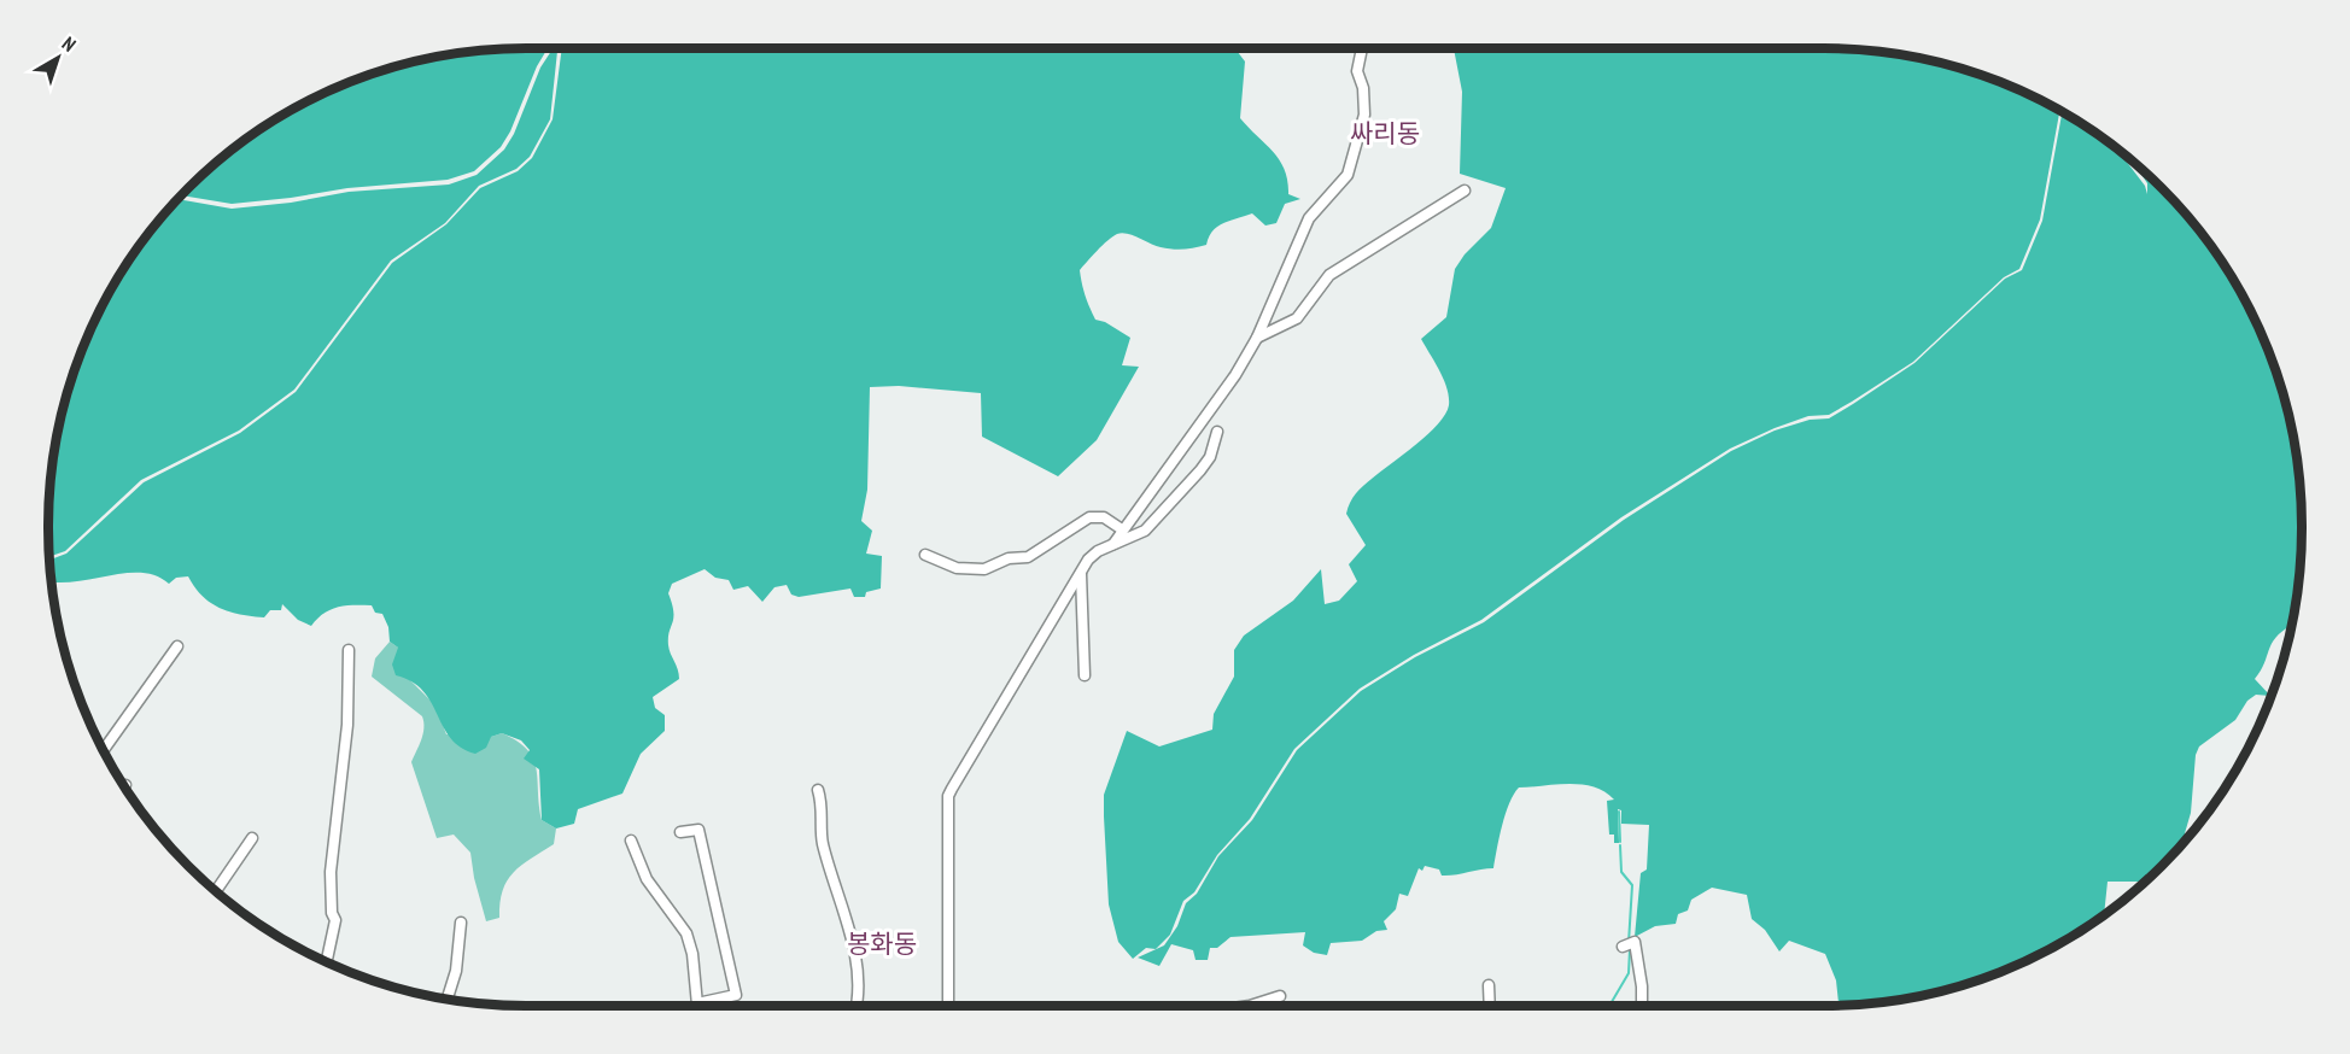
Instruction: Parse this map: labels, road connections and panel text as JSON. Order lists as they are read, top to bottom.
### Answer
{
  "districts": ["싸리동", "봉화동"],
  "north": "top right"
}
